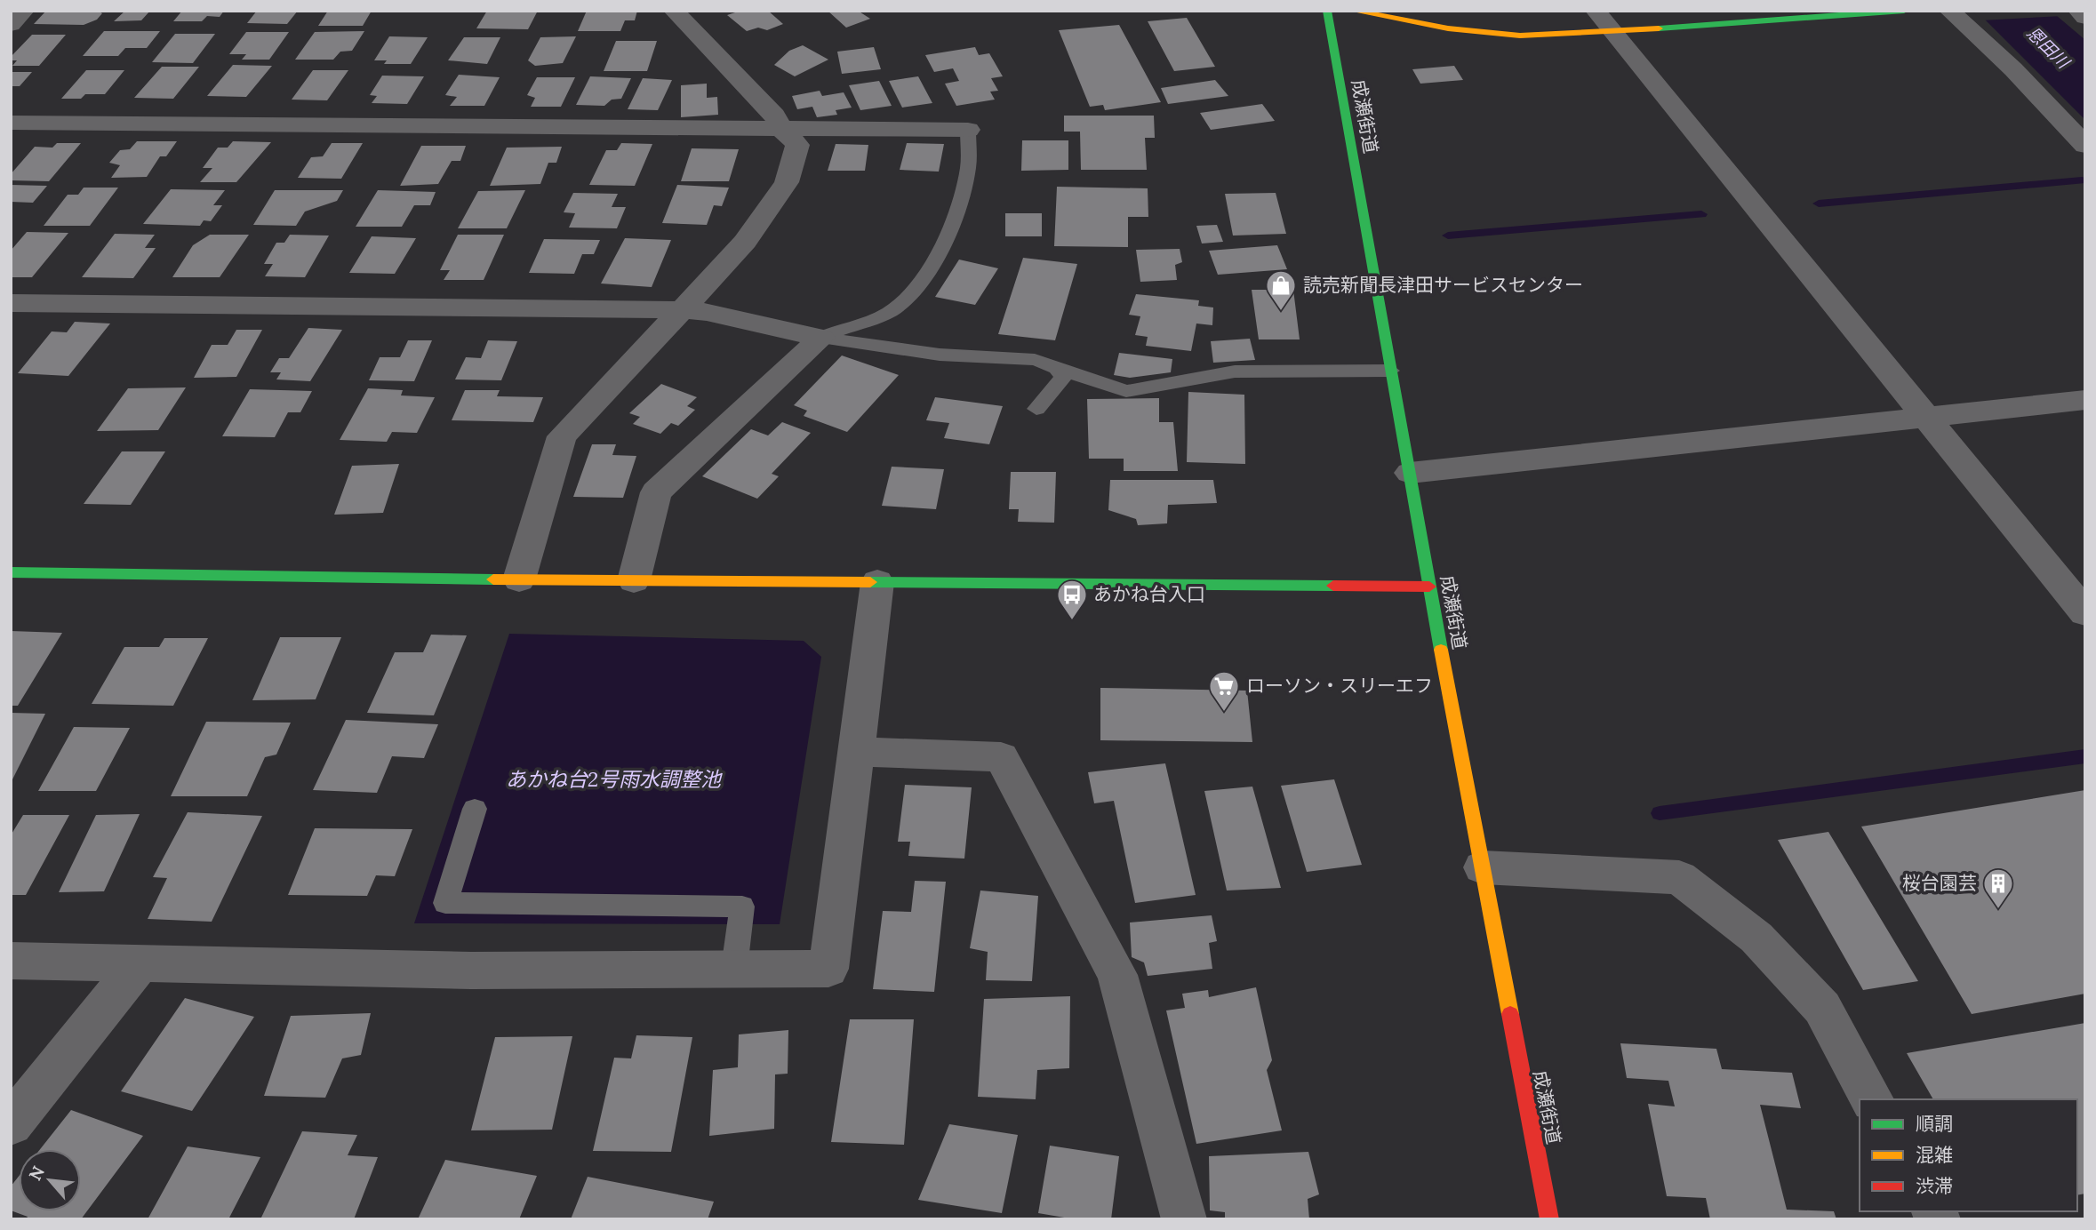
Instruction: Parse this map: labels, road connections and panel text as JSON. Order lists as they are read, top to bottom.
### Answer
{
  "streets": {
    "street": ["成瀬街道"]
  },
  "water": ["恩田川", "あかね台2号雨水調整池"],
  "places": {
    "shop": ["読売新聞長津田サービスセンター"],
    "bus stop": ["あかね台入口"],
    "supermarket": ["ローソン・スリーエフ"],
    "building": ["桜台園芸"]
  },
  "legend": ["順調", "混雑", "渋滞"],
  "north": "top left"
}
